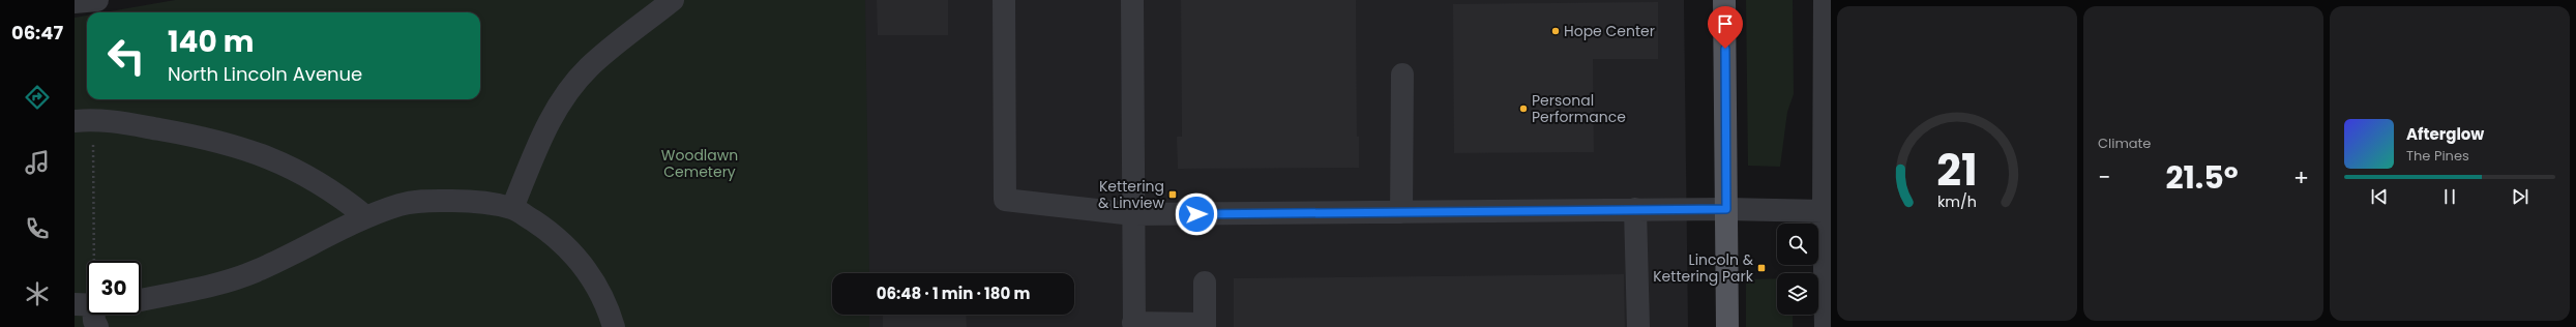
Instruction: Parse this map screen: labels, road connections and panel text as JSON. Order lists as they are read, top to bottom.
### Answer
{
  "parks": ["Woodlawn Cemetery"],
  "places": {
    "other": ["Hope Center", "Personal Performance"],
    "transit": ["Kettering & Linview", "Lincoln & Kettering Park"]
  },
  "page": {
    "tabs": "06:47",
    "tile": "Climate",
    "turn": ["140 m", "North Lincoln Avenue"],
    "song": ["Afterglow", "The Pines"],
    "heat": ["−", "21.5°", "+"],
    "limit": "30",
    "trip": "06:48 · 1 min · 180 m",
    "gauge": ["21", "km/h"]
  }
}
